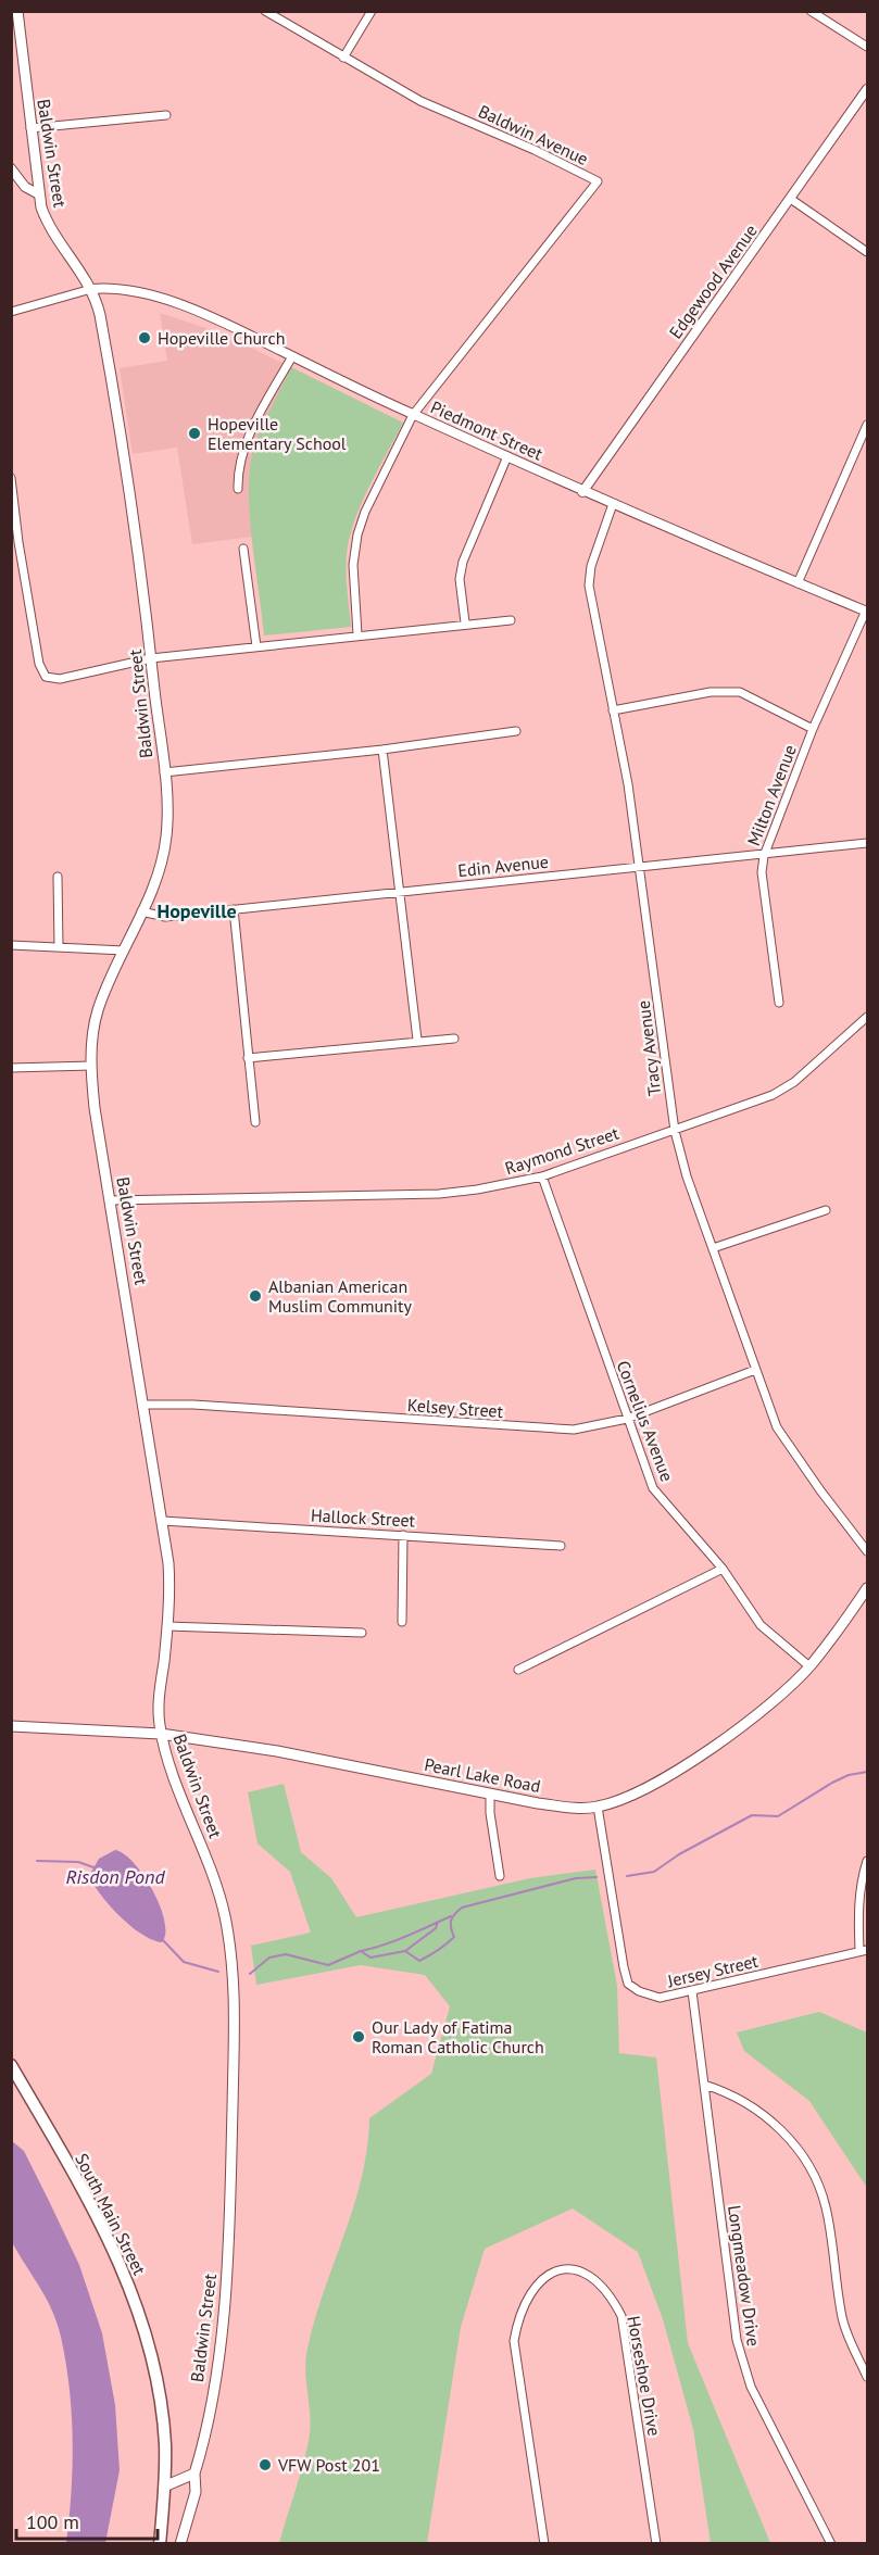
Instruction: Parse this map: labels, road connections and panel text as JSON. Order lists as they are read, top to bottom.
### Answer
{
  "streets": {
    "main road": ["Baldwin Street", "Pearl Lake Road", "South Main Street"],
    "street": [
      "Baldwin Avenue",
      "Edgewood Avenue",
      "Piedmont Street",
      "Milton Avenue",
      "Edin Avenue",
      "Tracy Avenue",
      "Raymond Street",
      "Kelsey Street",
      "Cornelius Avenue",
      "Hallock Street",
      "Jersey Street",
      "Longmeadow Drive",
      "Horseshoe Drive"
    ]
  },
  "crossings": [
    ["Baldwin Avenue", "Piedmont Street"],
    ["Baldwin Street", "Piedmont Street"],
    ["Baldwin Street", "Edin Avenue"],
    ["Baldwin Street", "Raymond Street"],
    ["Baldwin Street", "Kelsey Street"],
    ["Baldwin Street", "Hallock Street"],
    ["Baldwin Street", "Pearl Lake Road"],
    ["Edgewood Avenue", "Piedmont Street"],
    ["Piedmont Street", "Milton Avenue"],
    ["Piedmont Street", "Tracy Avenue"],
    ["Milton Avenue", "Edin Avenue"],
    ["Edin Avenue", "Tracy Avenue"],
    ["Tracy Avenue", "Raymond Street"],
    ["Tracy Avenue", "Kelsey Street"],
    ["Raymond Street", "Cornelius Avenue"],
    ["Kelsey Street", "Cornelius Avenue"],
    ["Cornelius Avenue", "Pearl Lake Road"],
    ["Pearl Lake Road", "Jersey Street"],
    ["Jersey Street", "Longmeadow Drive"]
  ],
  "districts": ["Hopeville"],
  "water": ["Risdon Pond"],
  "places": [
    "Hopeville Church",
    "Hopeville Elementary School",
    "Albanian American Muslim Community",
    "Our Lady of Fatima Roman Catholic Church",
    "VFW Post 201"
  ],
  "scale_bar": "100 m"
}
